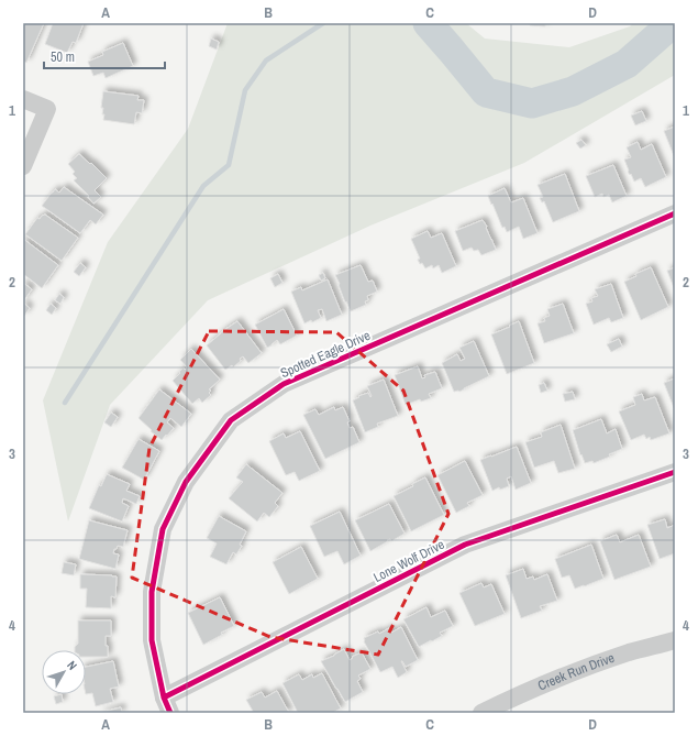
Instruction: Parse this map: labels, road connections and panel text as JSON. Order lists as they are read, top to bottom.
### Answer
{
  "streets": {
    "street": ["Spotted Eagle Drive", "Lone Wolf Drive", "Creek Run Drive"]
  },
  "crossings": [
    ["Spotted Eagle Drive", "Lone Wolf Drive"]
  ],
  "scale_bar": "50 m",
  "north": "top right",
  "grid": {
    "columns": [
      "A",
      "B",
      "C",
      "D"
    ],
    "rows": [
      "1",
      "2",
      "3",
      "4"
    ]
  }
}
